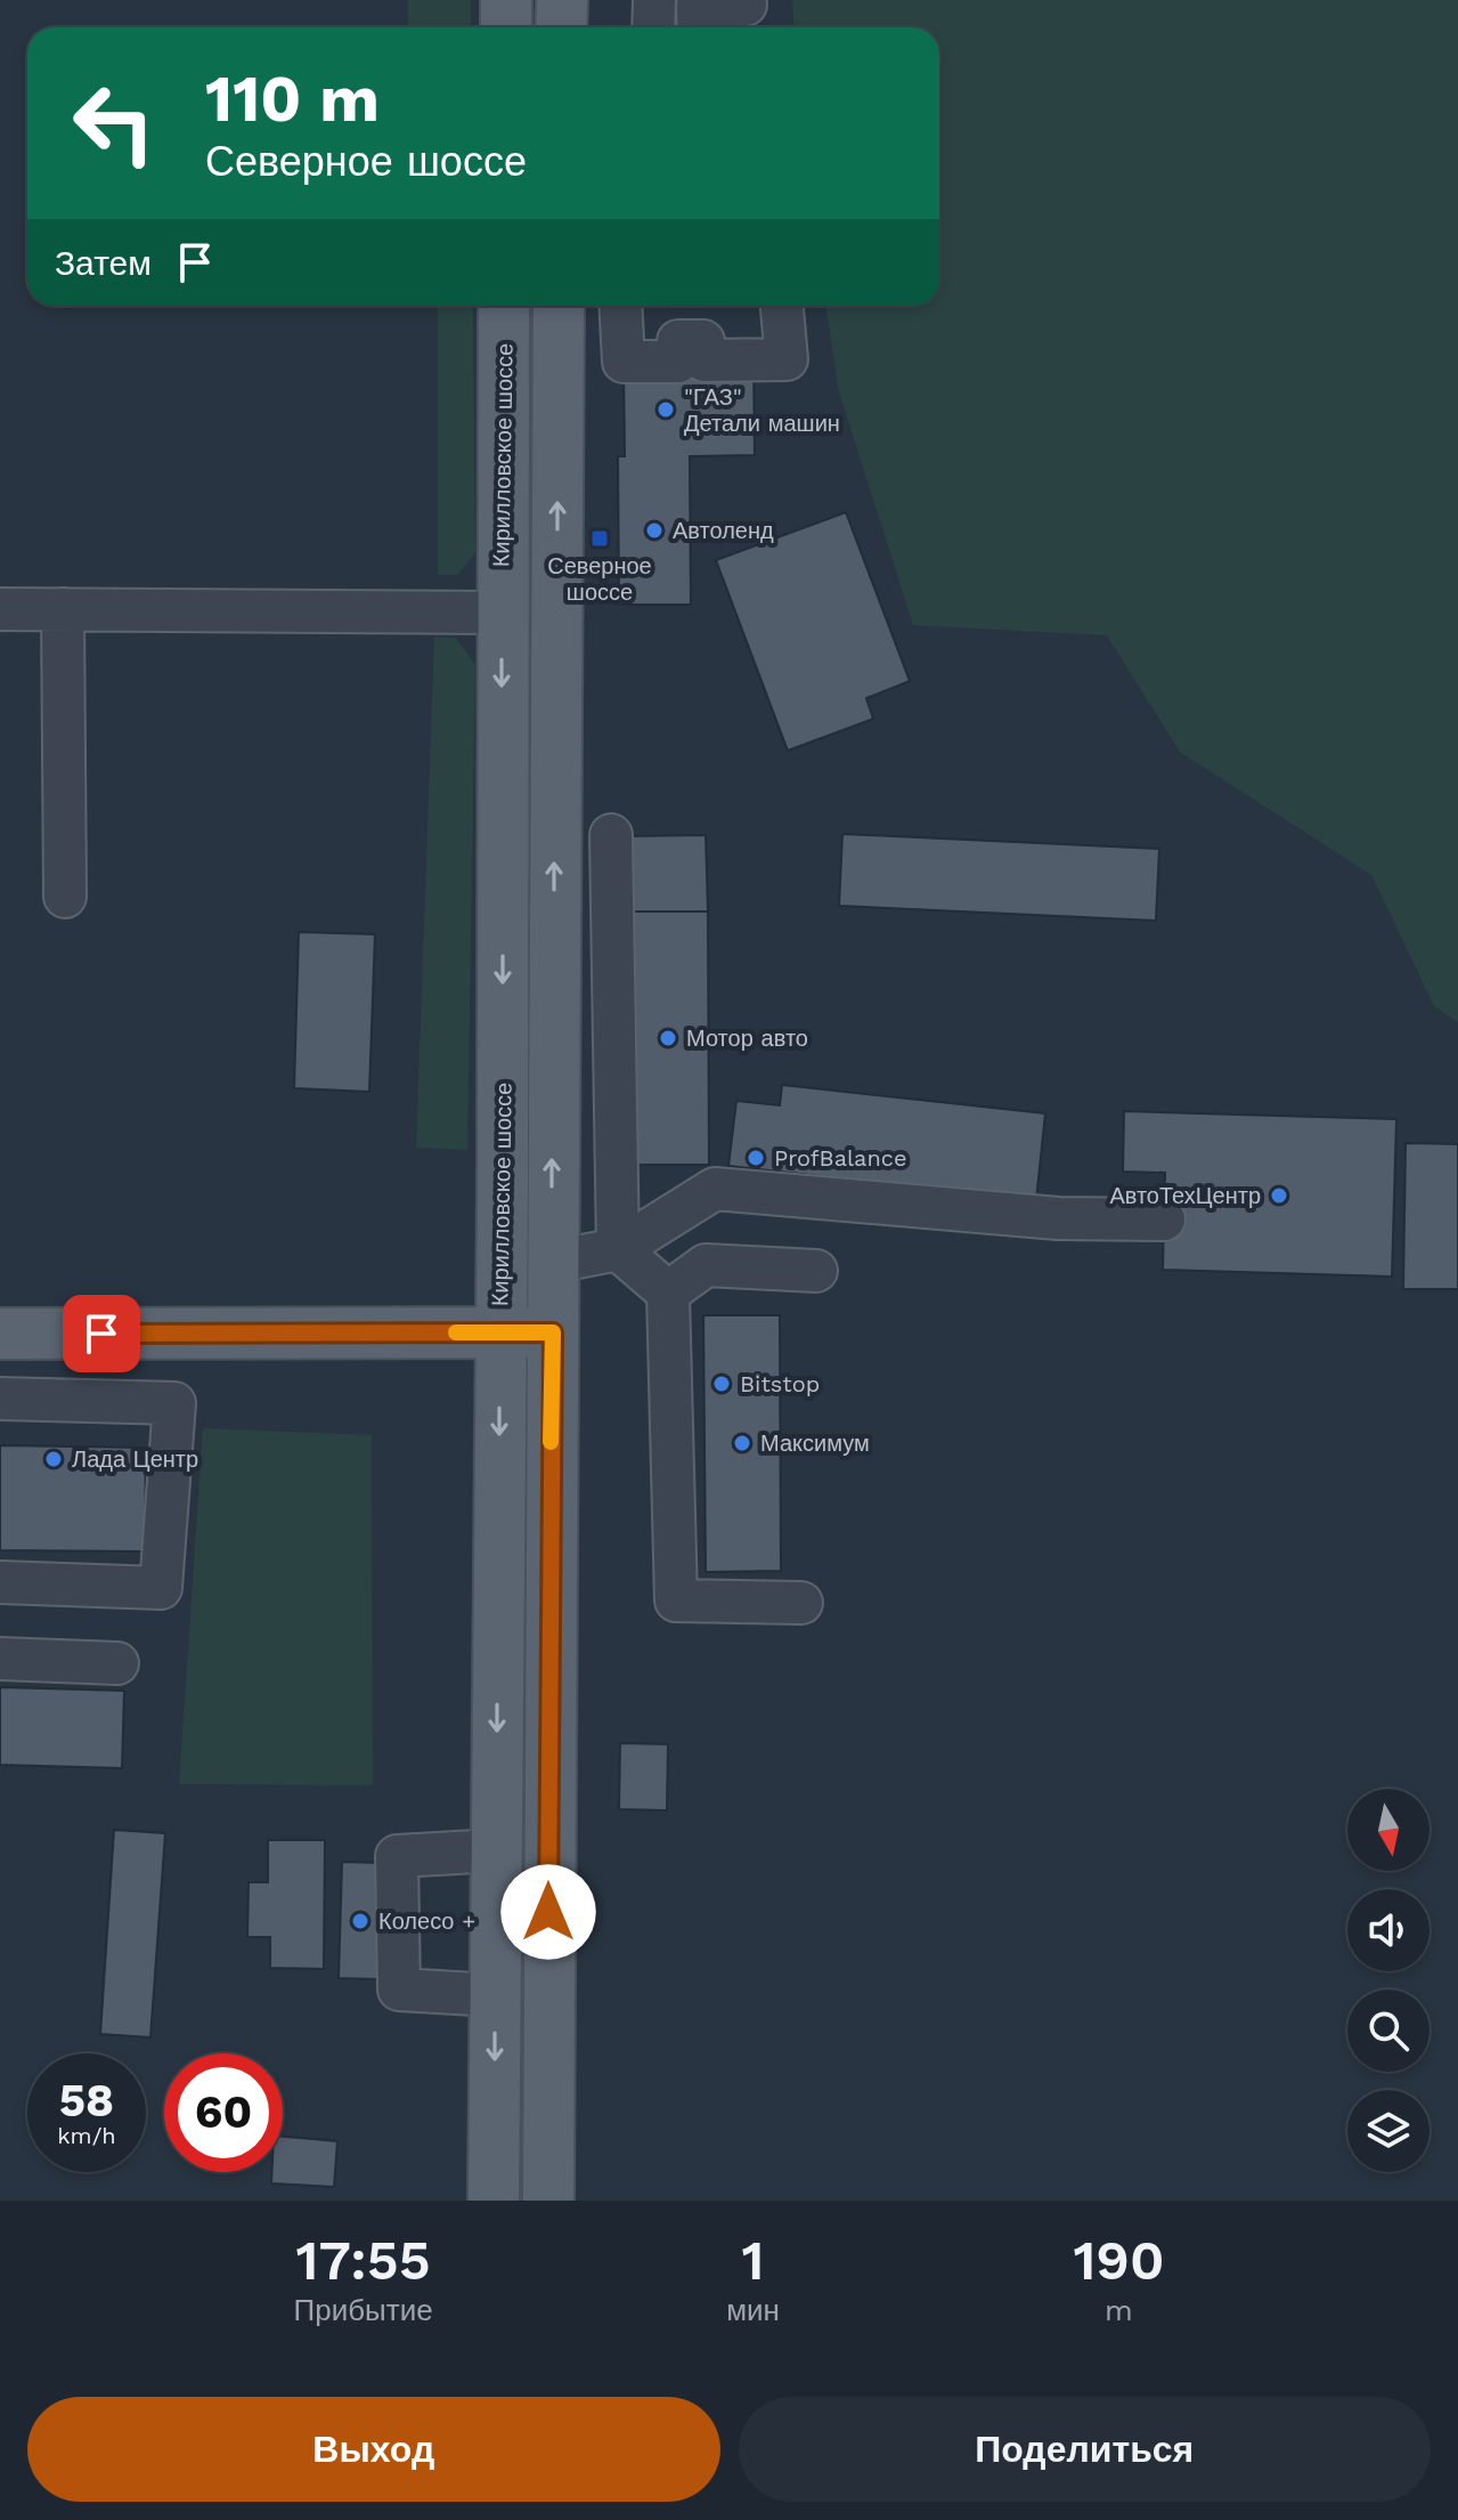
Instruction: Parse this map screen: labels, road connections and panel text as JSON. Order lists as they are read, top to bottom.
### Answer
{
  "streets": {
    "main road": ["Кирилловское шоссе"]
  },
  "places": {
    "other": [
      "\"ГАЗ\" Детали машин",
      "Автоленд",
      "Мотор авто",
      "ProfBalance",
      "АвтоТехЦентр",
      "Bitstop",
      "Максимум",
      "Лада Центр",
      "Колесо +"
    ],
    "transit": ["Северное шоссе"]
  },
  "north": "bottom",
  "page": {
    "turn": ["110 m", "Северное шоссе"],
    "then": "Затем",
    "speed": "58 km/h",
    "limit": "60",
    "eta": [
      "17:55",
      "Прибытие",
      "1",
      "мин",
      "190",
      "m"
    ],
    "buttons": ["Выход", "Поделиться"]
  }
}
